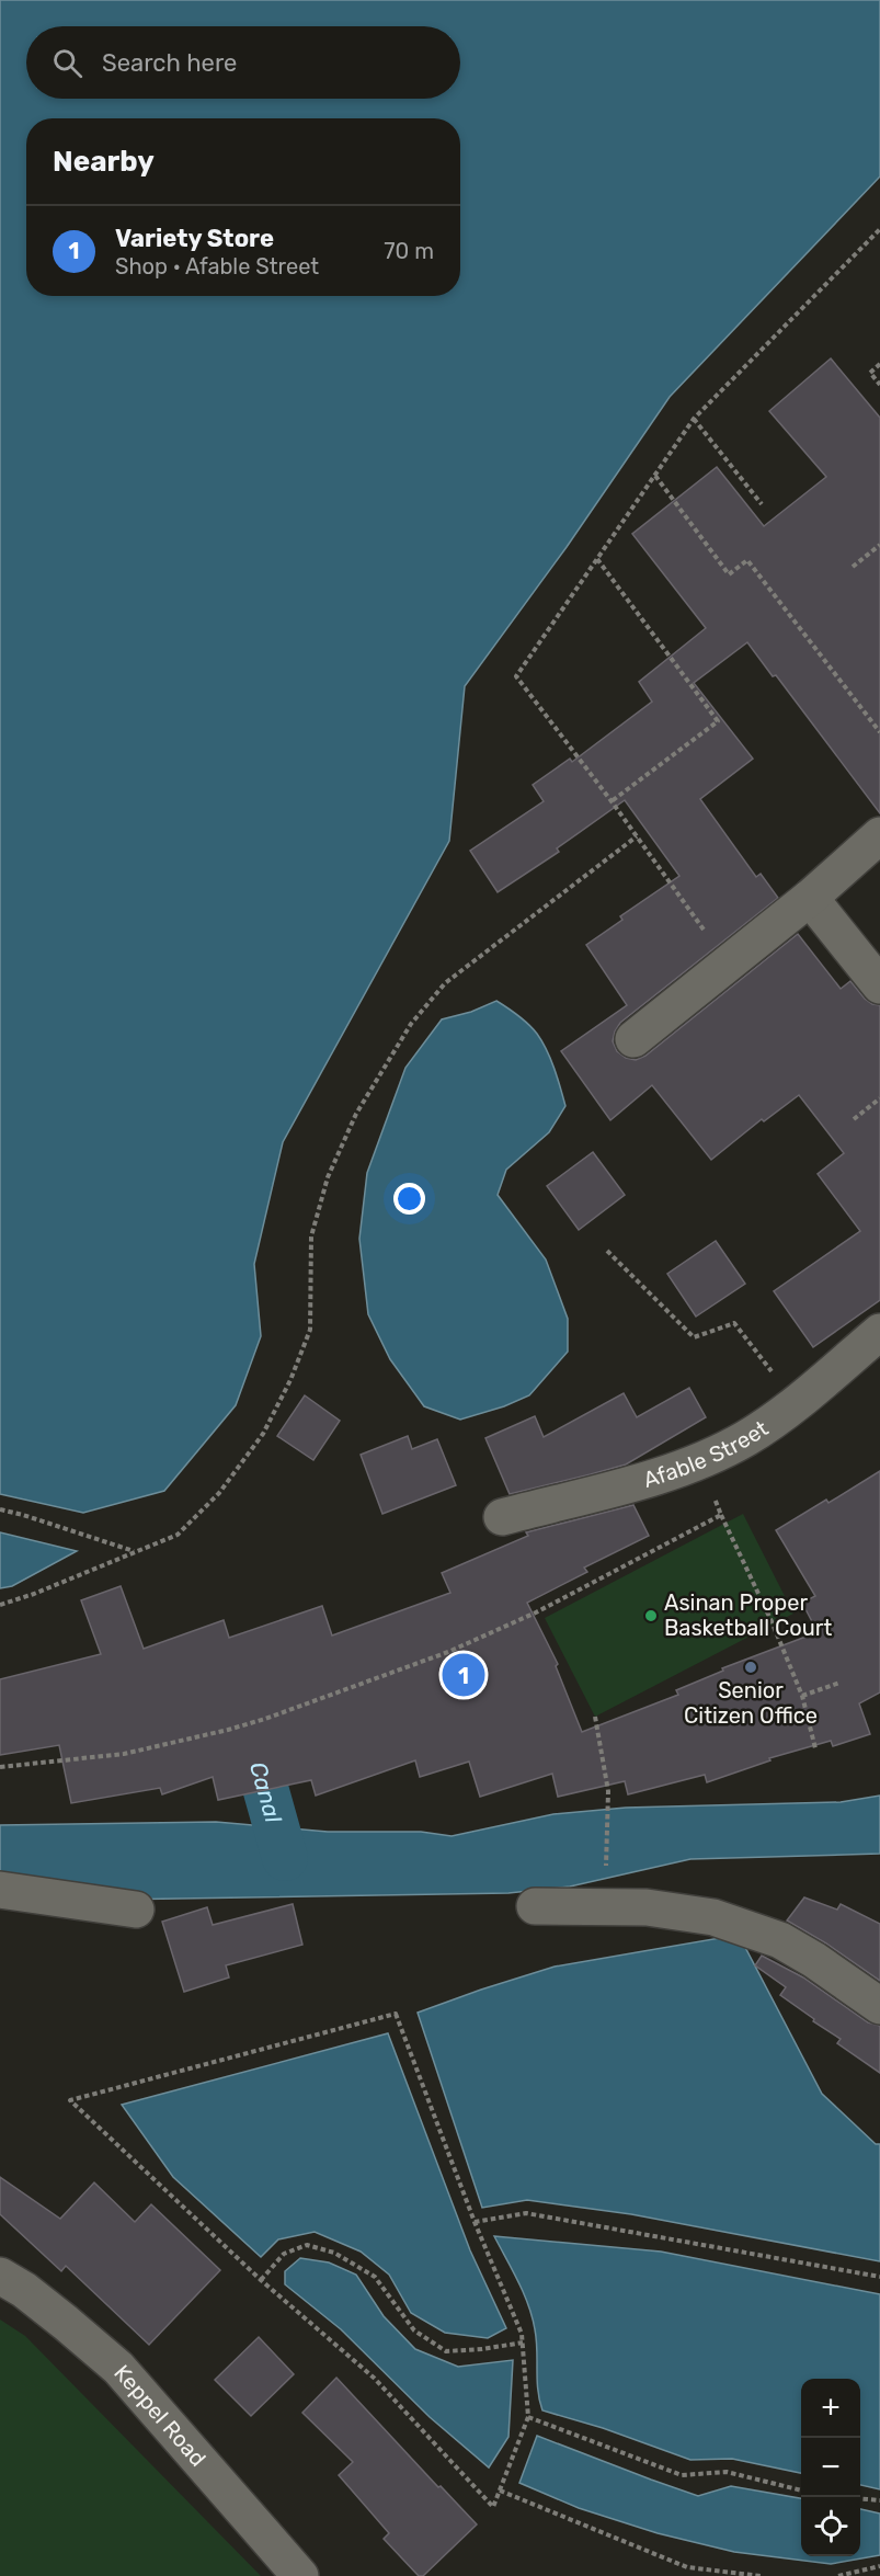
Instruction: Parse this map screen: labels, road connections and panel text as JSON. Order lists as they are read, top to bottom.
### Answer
{
  "streets": {
    "street": ["Afable Street", "Keppel Road"]
  },
  "water": ["Canal"],
  "places": ["Asinan Proper Basketball Court", "Senior Citizen Office"],
  "page": {
    "search": "Search here",
    "heading": "Nearby",
    "list": [
      {
        "mark": "1",
        "name": "Variety Store",
        "note": "Shop · Afable Street",
        "value": "70 m"
      }
    ],
    "pins": "1",
    "map_buttons": ["+", "−"]
  }
}
